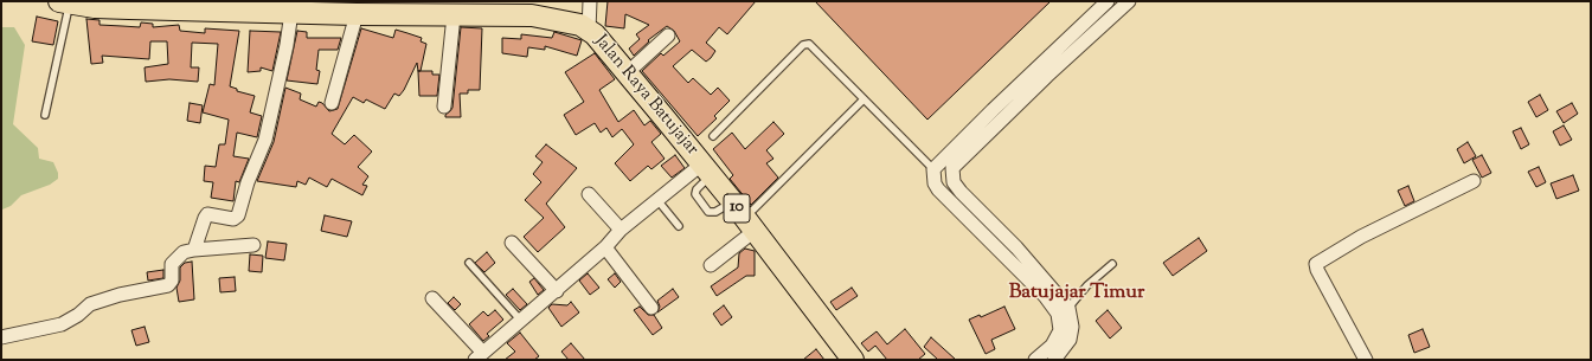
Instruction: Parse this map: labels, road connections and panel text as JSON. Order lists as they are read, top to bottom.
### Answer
{
  "streets": {
    "highway": ["Jalan Raya Batujajar", "10"]
  },
  "districts": ["Batujajar Timur"]
}
